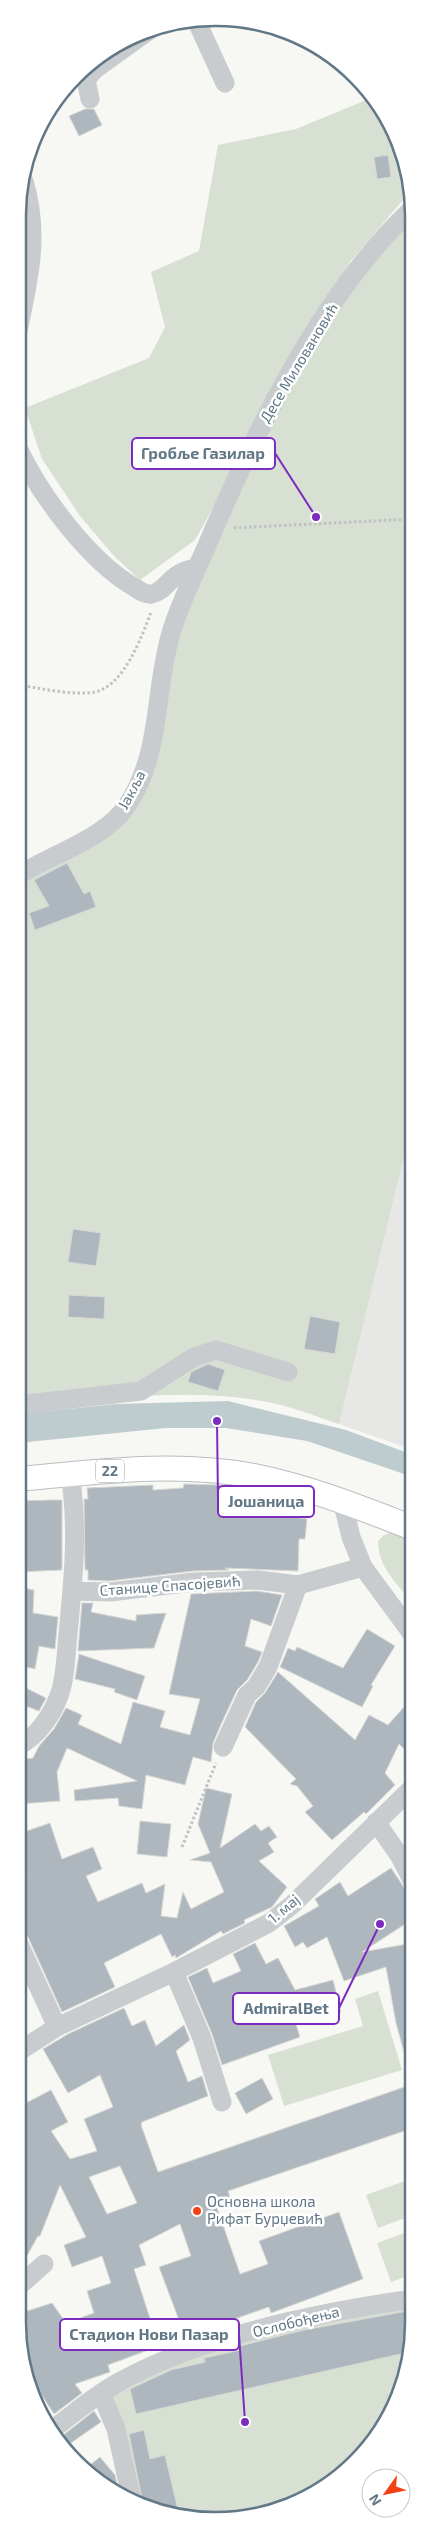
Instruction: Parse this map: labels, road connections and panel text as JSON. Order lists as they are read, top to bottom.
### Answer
{
  "streets": {
    "main road": ["22"],
    "street": [
      "Десе Миловановић",
      "Јакља",
      "Станице Спасојевић",
      "1. мај",
      "Ослобођења"
    ]
  },
  "crossings": [
    ["Десе Миловановић", "Јакља"]
  ],
  "places": [
    "Гробље Газилар",
    "Јошаница",
    "AdmiralBet",
    "Основна школа Рифат Бурџевић",
    "Стадион Нови Пазар"
  ],
  "north": "bottom left"
}
